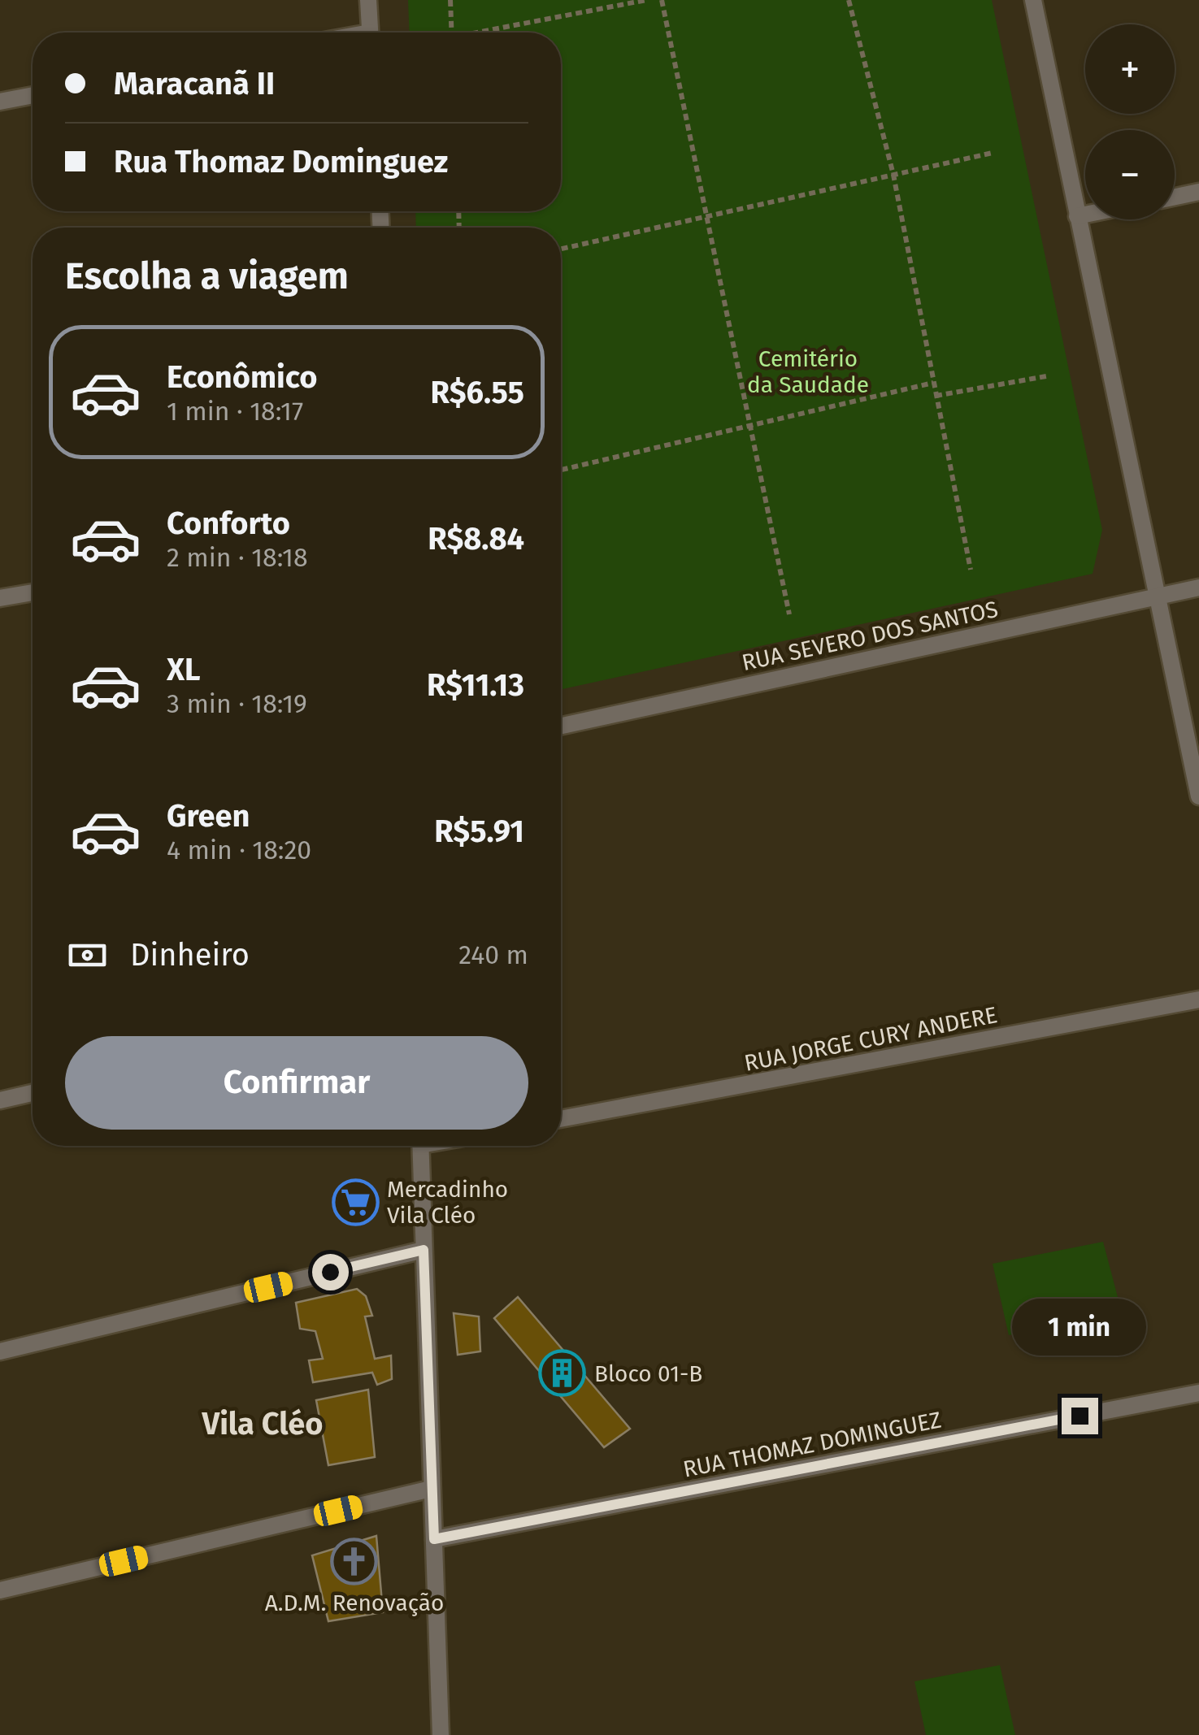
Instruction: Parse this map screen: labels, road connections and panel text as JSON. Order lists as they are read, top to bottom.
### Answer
{
  "streets": {
    "street": ["RUA SEVERO DOS SANTOS", "RUA JORGE CURY ANDERE", "RUA THOMAZ DOMINGUEZ"]
  },
  "districts": ["Vila Cléo"],
  "parks": ["Cemitério da Saudade"],
  "places": {
    "supermarket": ["Mercadinho Vila Cléo"],
    "building": ["Bloco 01-B"],
    "church": ["A.D.M. Renovação"]
  },
  "page": {
    "map_buttons": ["+", "−"],
    "banner": ["Maracanã II", "Rua Thomaz Dominguez"],
    "heading": "Escolha a viagem",
    "list": [
      {
        "name": "Econômico",
        "note": "1 min · 18:17",
        "value": "R$6.55"
      },
      {
        "name": "Conforto",
        "note": "2 min · 18:18",
        "value": "R$8.84"
      },
      {
        "name": "XL",
        "note": "3 min · 18:19",
        "value": "R$11.13"
      },
      {
        "name": "Green",
        "note": "4 min · 18:20",
        "value": "R$5.91"
      }
    ],
    "pay": ["Dinheiro", "240 m"],
    "buttons": "Confirmar",
    "bubble": "1 min"
  }
}
